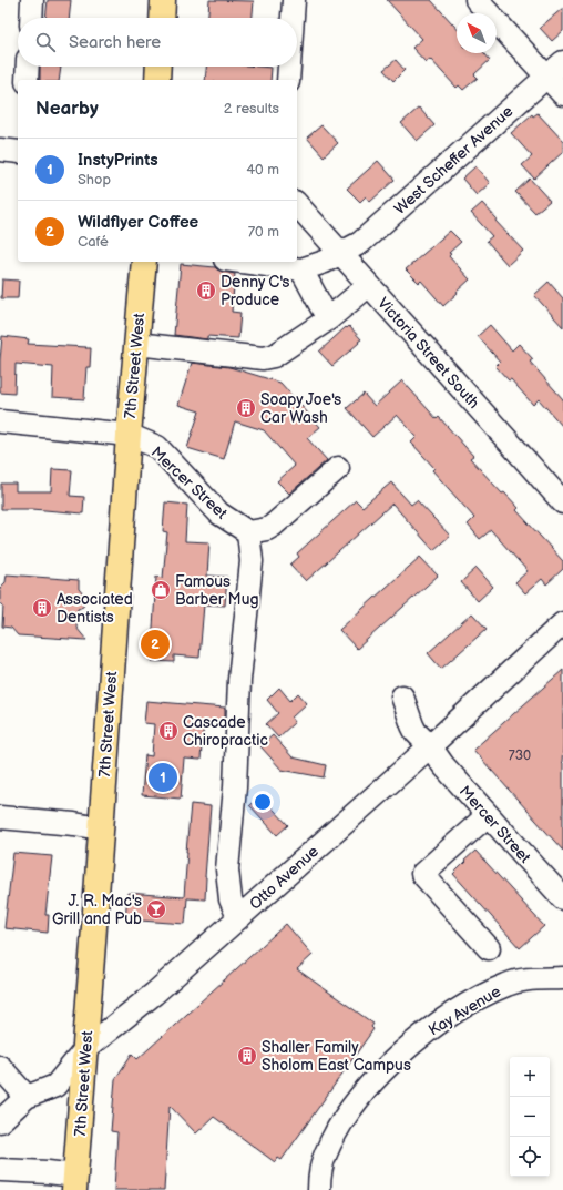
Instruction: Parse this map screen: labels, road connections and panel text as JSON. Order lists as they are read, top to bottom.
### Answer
{
  "streets": {
    "main road": ["7th Street West"],
    "street": [
      "West Scheffer Avenue",
      "Victoria Street South",
      "Mercer Street",
      "Otto Avenue",
      "Kay Avenue"
    ]
  },
  "crossings": [
    ["West Scheffer Avenue", "Victoria Street South"],
    ["7th Street West", "Mercer Street"],
    ["7th Street West", "Otto Avenue"],
    ["Mercer Street", "Otto Avenue"]
  ],
  "places": {
    "building": [
      "Denny C's Produce",
      "Soapy Joe's Car Wash",
      "Associated Dentists",
      "Cascade Chiropractic",
      "Shaller Family Sholom East Campus"
    ],
    "shop": ["Famous Barber Mug"],
    "bar": ["J. R. Mac's Grill and Pub"]
  },
  "house_numbers": ["730"],
  "north": "top left",
  "page": {
    "search": "Search here",
    "heading": ["Nearby", "2 results"],
    "list": [
      {
        "mark": "1",
        "name": "InstyPrints",
        "note": "Shop",
        "value": "40 m"
      },
      {
        "mark": "2",
        "name": "Wildflyer Coffee",
        "note": "Café",
        "value": "70 m"
      }
    ],
    "pins": ["2", "1"],
    "map_buttons": ["+", "−"]
  }
}
